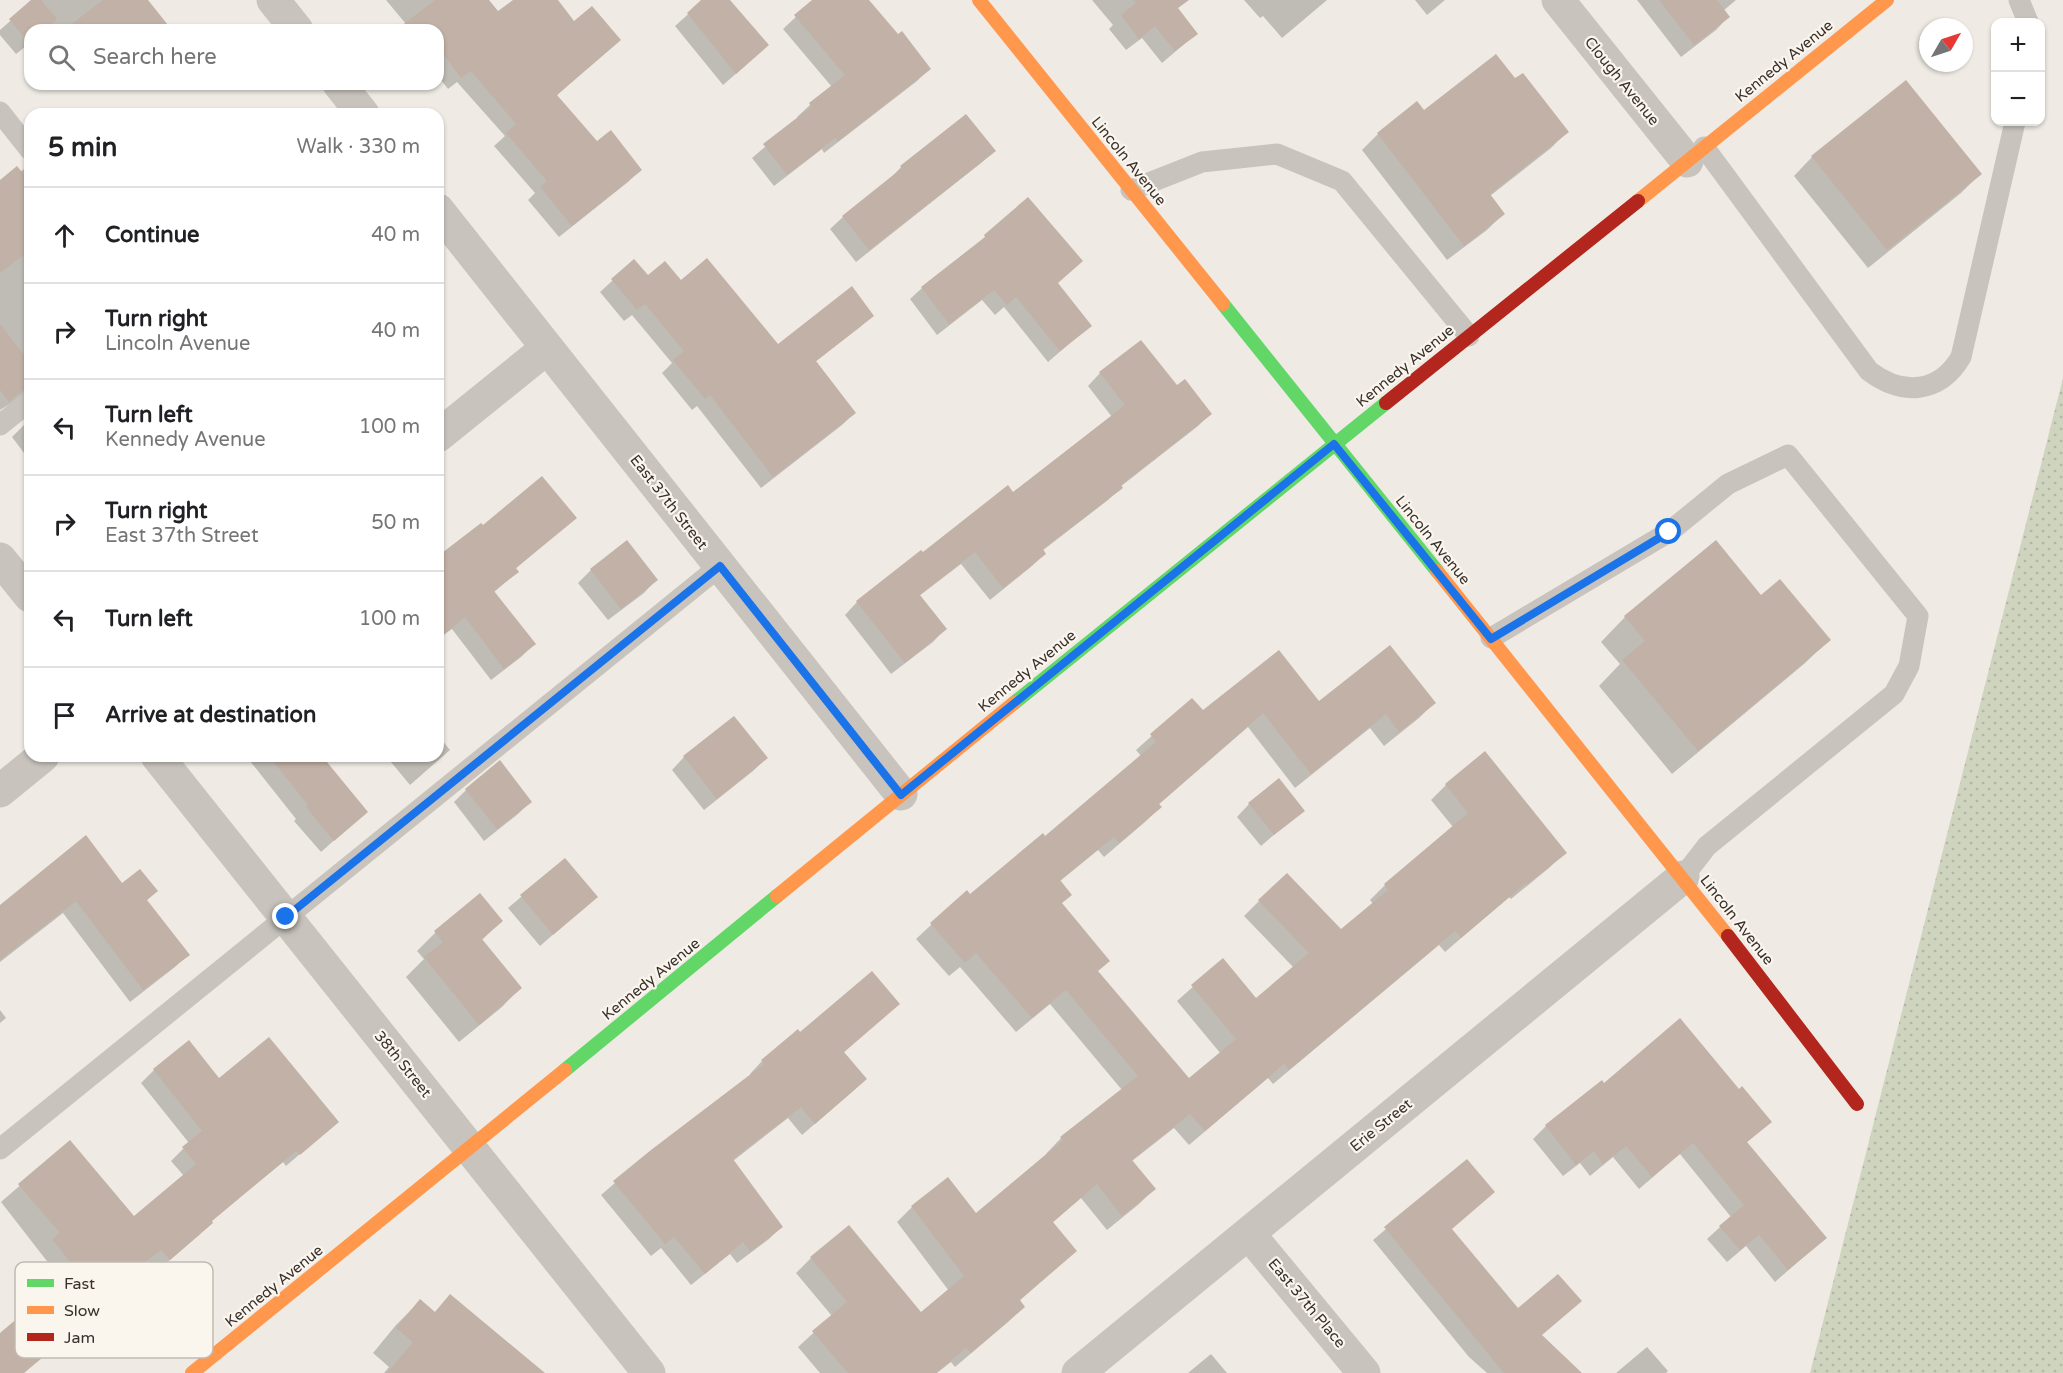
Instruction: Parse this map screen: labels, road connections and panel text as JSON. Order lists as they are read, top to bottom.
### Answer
{
  "streets": {
    "street": [
      "Kennedy Avenue",
      "Clough Avenue",
      "Lincoln Avenue",
      "East 37th Street",
      "38th Street",
      "Erie Street",
      "East 37th Place"
    ]
  },
  "crossings": [
    ["Kennedy Avenue", "Clough Avenue"],
    ["Kennedy Avenue", "Lincoln Avenue"],
    ["Kennedy Avenue", "East 37th Street"],
    ["Kennedy Avenue", "38th Street"],
    ["Lincoln Avenue", "Erie Street"],
    ["Erie Street", "East 37th Place"]
  ],
  "legend": ["Fast", "Slow", "Jam"],
  "north": "top right",
  "page": {
    "map_buttons": ["+", "−"],
    "search": "Search here",
    "heading": ["5 min", "Walk · 330 m"],
    "list": [
      ["Continue", "40 m"],
      ["Turn right", "Lincoln Avenue", "40 m"],
      ["Turn left", "Kennedy Avenue", "100 m"],
      ["Turn right", "East 37th Street", "50 m"],
      ["Turn left", "100 m"],
      "Arrive at destination"
    ]
  }
}
